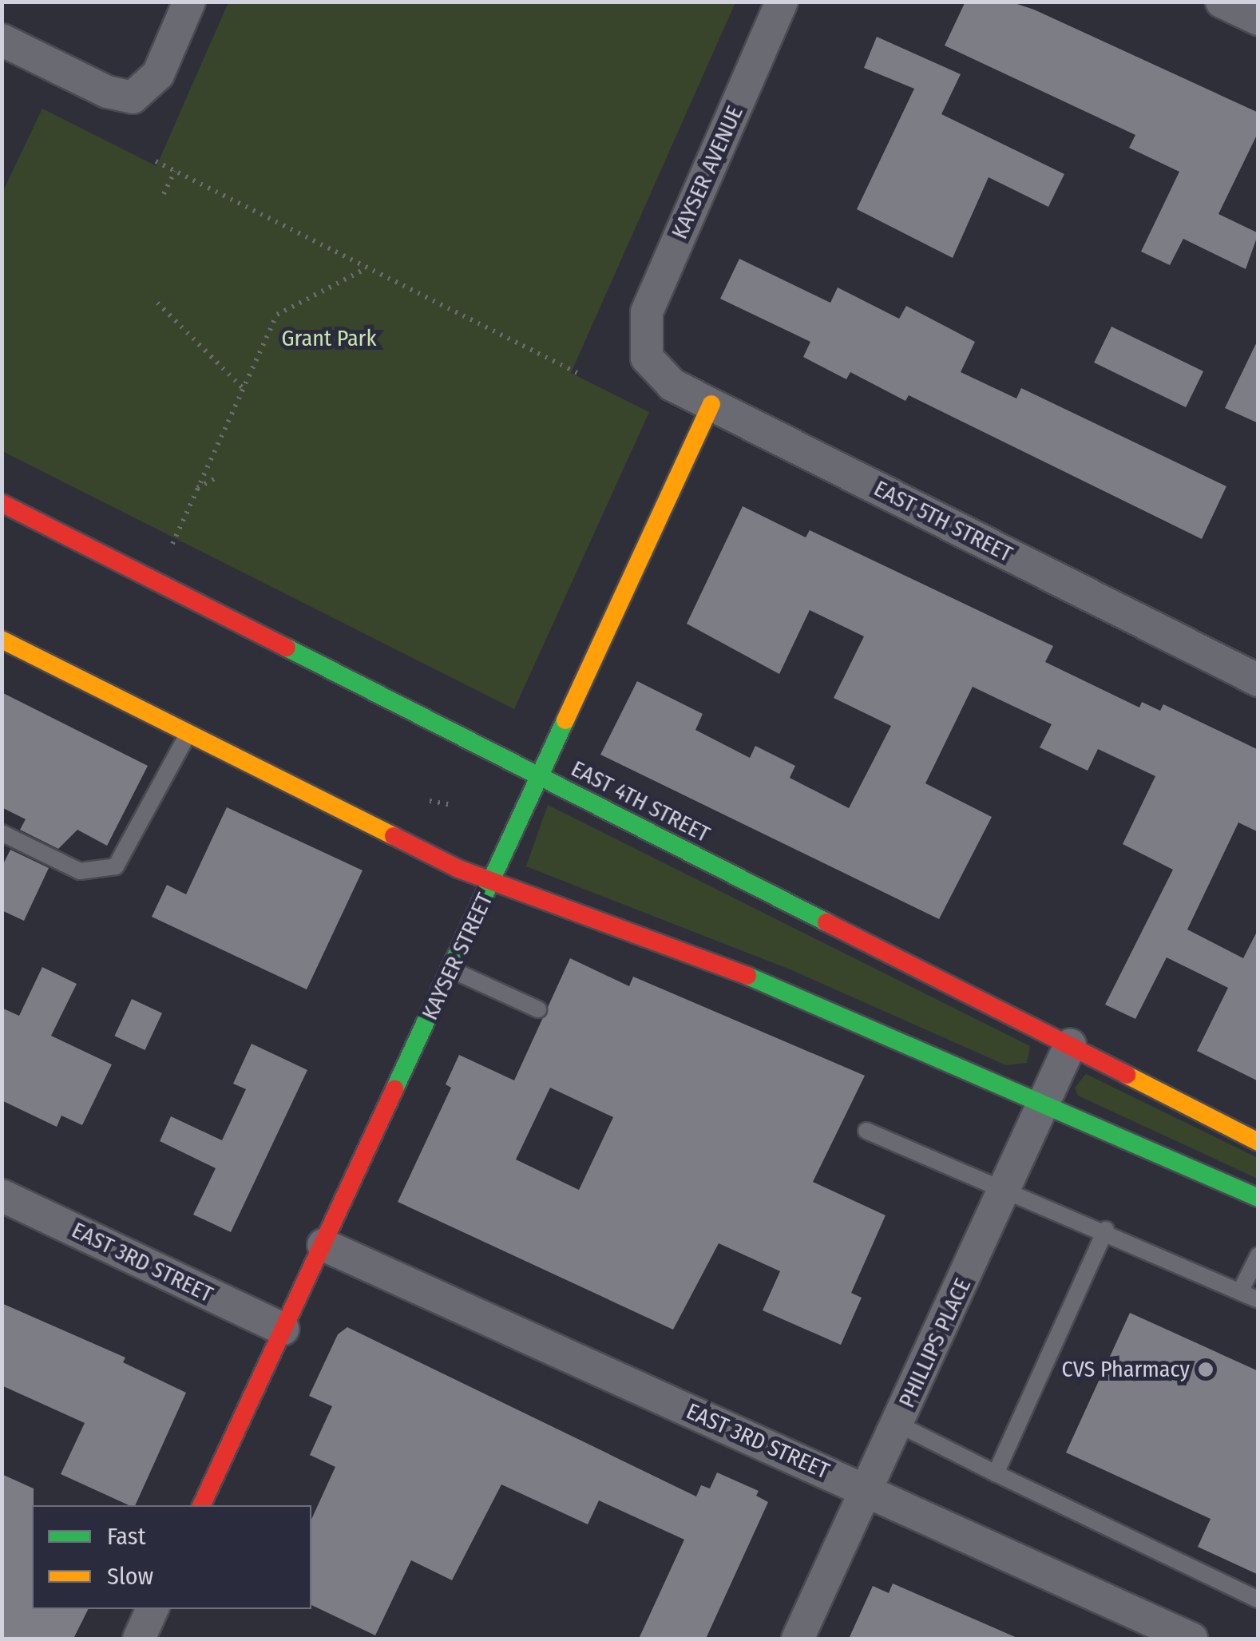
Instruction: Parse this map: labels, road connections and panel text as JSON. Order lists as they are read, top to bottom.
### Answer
{
  "streets": {
    "street": [
      "KAYSER AVENUE",
      "EAST 5TH STREET",
      "EAST 4TH STREET",
      "KAYSER STREET",
      "EAST 3RD STREET",
      "PHILLIPS PLACE"
    ]
  },
  "crossings": [
    ["KAYSER AVENUE", "EAST 5TH STREET"],
    ["EAST 5TH STREET", "KAYSER STREET"],
    ["EAST 4TH STREET", "KAYSER STREET"],
    ["EAST 4TH STREET", "PHILLIPS PLACE"],
    ["KAYSER STREET", "EAST 3RD STREET"],
    ["EAST 3RD STREET", "PHILLIPS PLACE"]
  ],
  "parks": ["Grant Park"],
  "places": ["CVS Pharmacy"],
  "legend": ["Fast", "Slow"]
}
